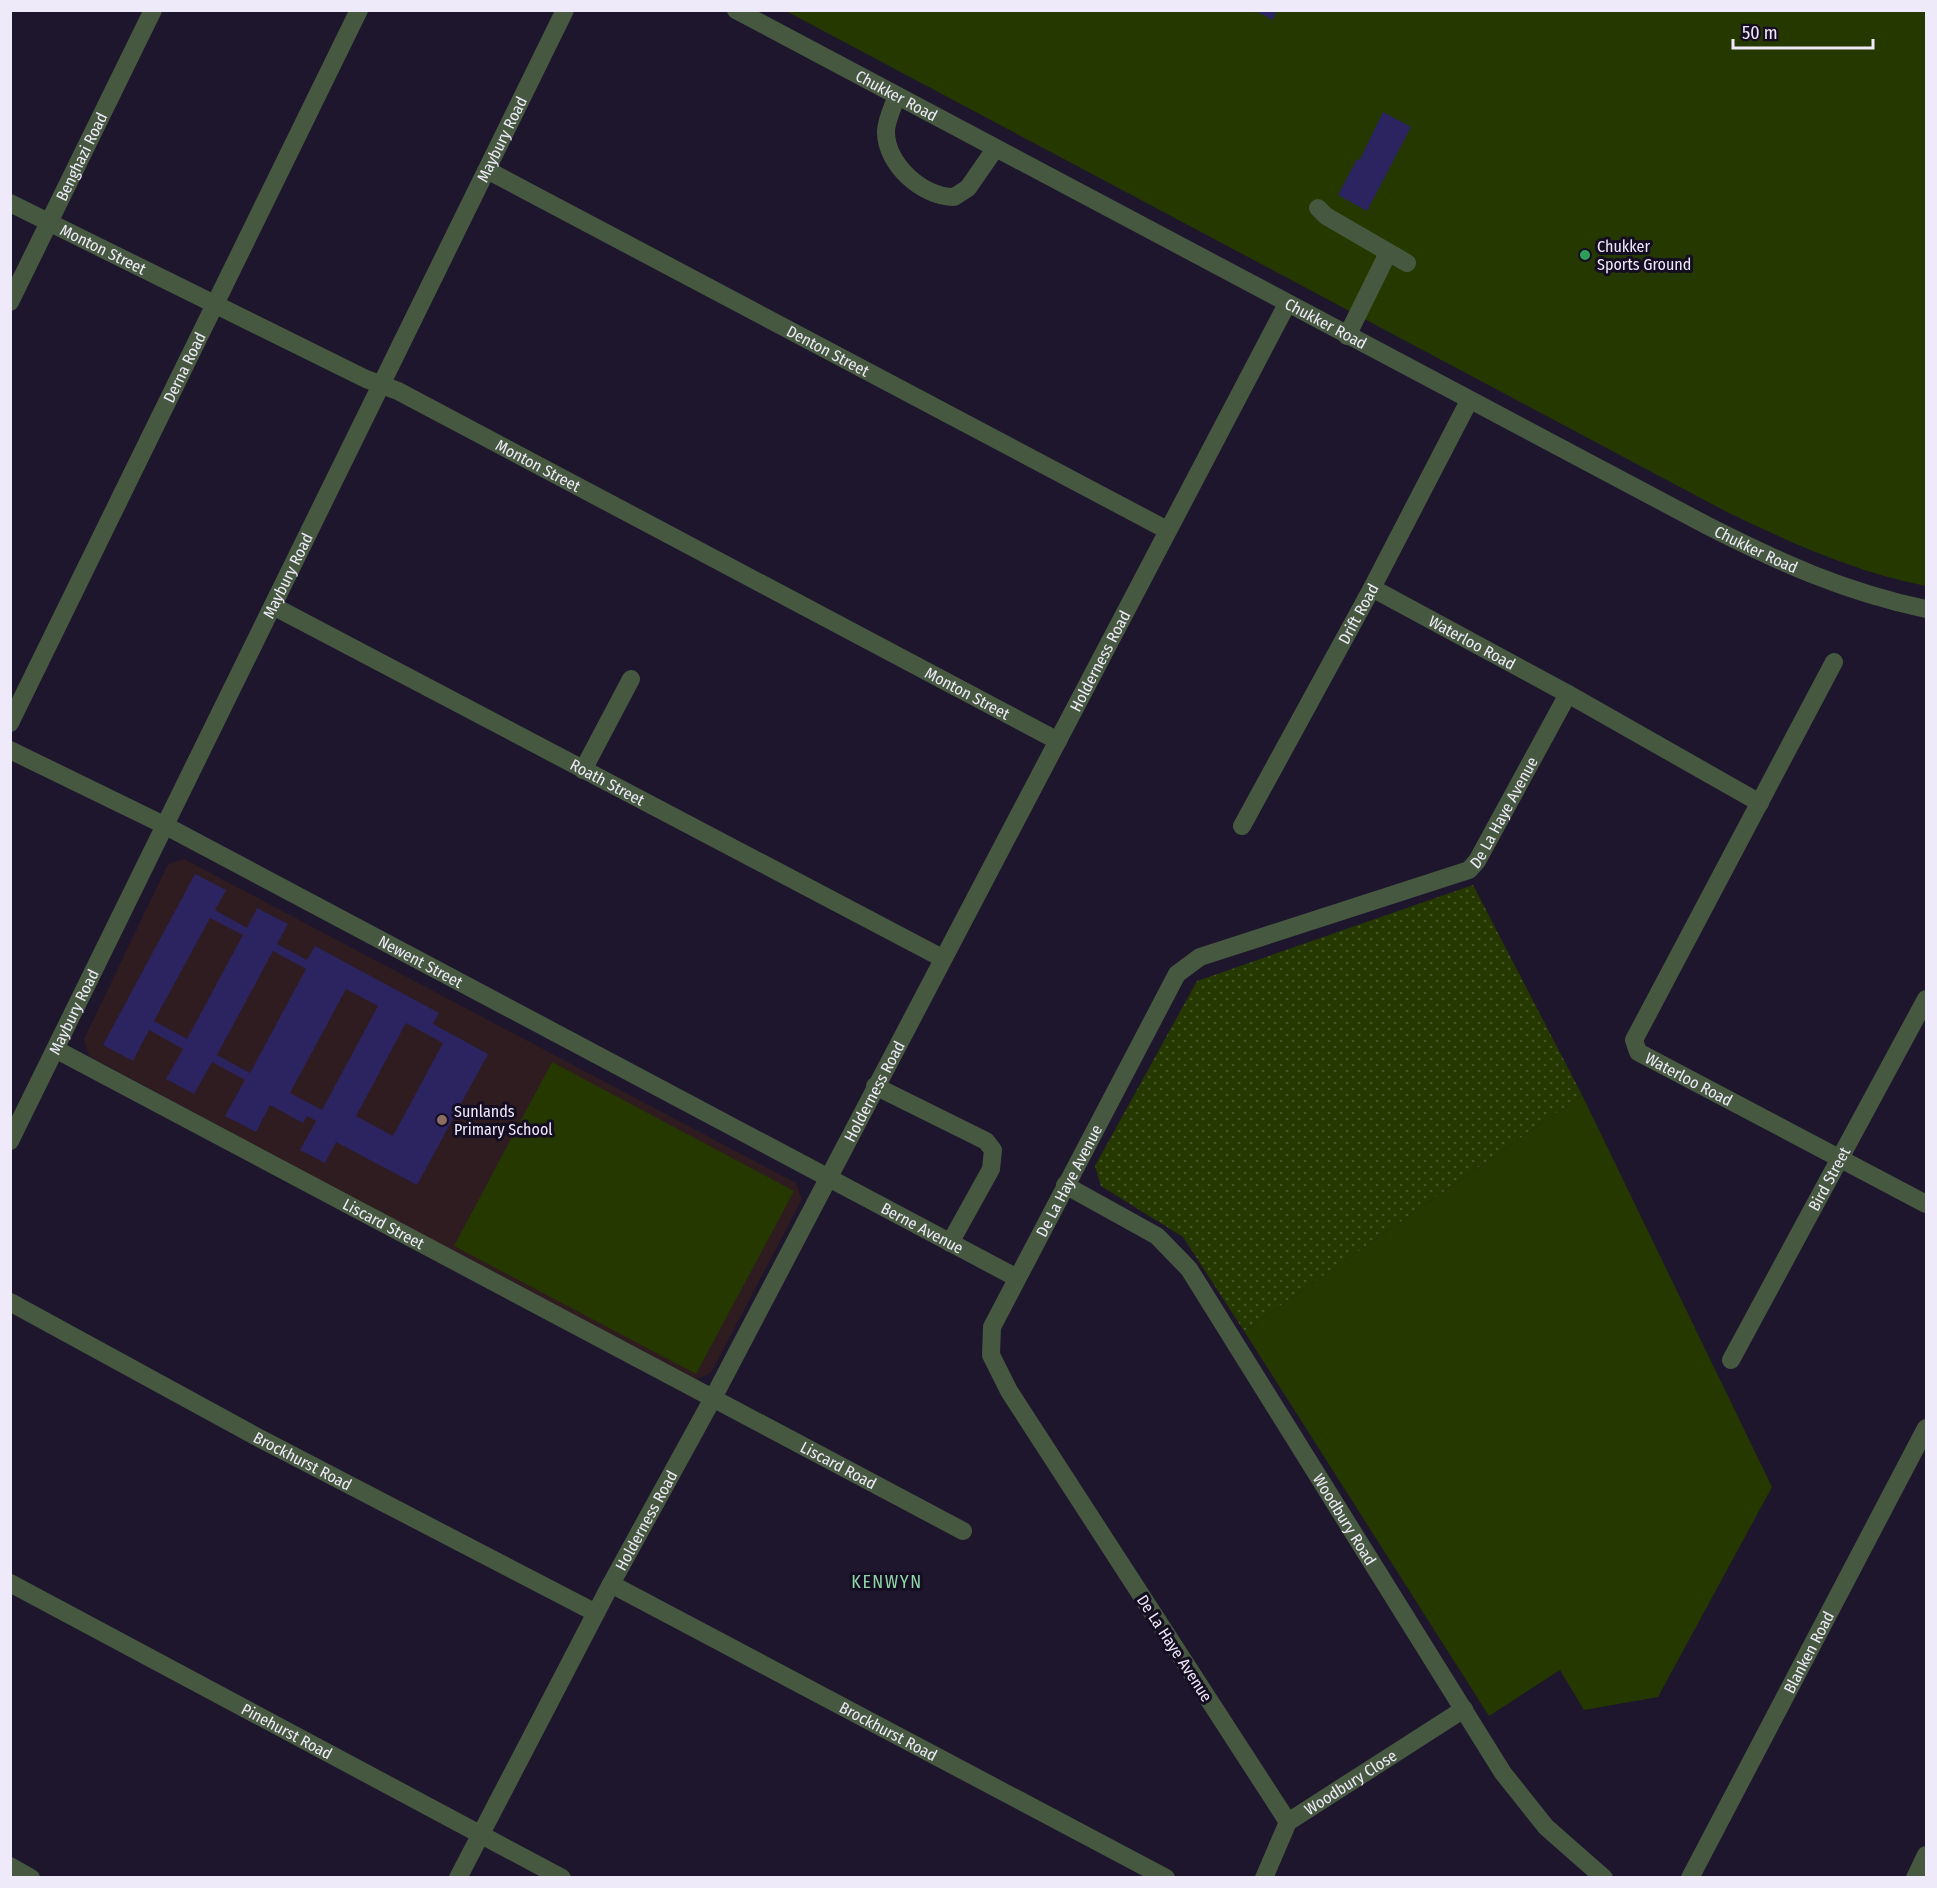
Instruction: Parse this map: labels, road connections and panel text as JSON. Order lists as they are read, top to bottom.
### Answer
{
  "streets": {
    "street": [
      "Chukker Road",
      "Maybury Road",
      "Benghazi Road",
      "Monton Street",
      "Denton Street",
      "Derna Road",
      "Drift Road",
      "Waterloo Road",
      "Holderness Road",
      "Roath Street",
      "De La Haye Avenue",
      "Newent Street",
      "Bird Street",
      "Liscard Street",
      "Berne Avenue",
      "Brockhurst Road",
      "Liscard Road",
      "Woodbury Road",
      "Blanken Road",
      "Pinehurst Road",
      "Woodbury Close"
    ]
  },
  "crossings": [
    ["Chukker Road", "Drift Road"],
    ["Chukker Road", "Holderness Road"],
    ["Maybury Road", "Monton Street"],
    ["Maybury Road", "Denton Street"],
    ["Maybury Road", "Roath Street"],
    ["Maybury Road", "Newent Street"],
    ["Maybury Road", "Liscard Street"],
    ["Benghazi Road", "Monton Street"],
    ["Monton Street", "Derna Road"],
    ["Monton Street", "Holderness Road"],
    ["Denton Street", "Holderness Road"],
    ["Drift Road", "Waterloo Road"],
    ["Waterloo Road", "De La Haye Avenue"],
    ["Waterloo Road", "Bird Street"],
    ["Holderness Road", "Roath Street"],
    ["Holderness Road", "Newent Street"],
    ["Holderness Road", "Liscard Street"],
    ["Holderness Road", "Berne Avenue"],
    ["Holderness Road", "Brockhurst Road"],
    ["Holderness Road", "Liscard Road"],
    ["Holderness Road", "Pinehurst Road"],
    ["De La Haye Avenue", "Berne Avenue"],
    ["De La Haye Avenue", "Woodbury Road"],
    ["De La Haye Avenue", "Woodbury Close"],
    ["Newent Street", "Berne Avenue"],
    ["Liscard Street", "Liscard Road"],
    ["Woodbury Road", "Woodbury Close"]
  ],
  "districts": ["KENWYN"],
  "places": ["Chukker Sports Ground", "Sunlands Primary School"],
  "scale_bar": "50 m"
}
